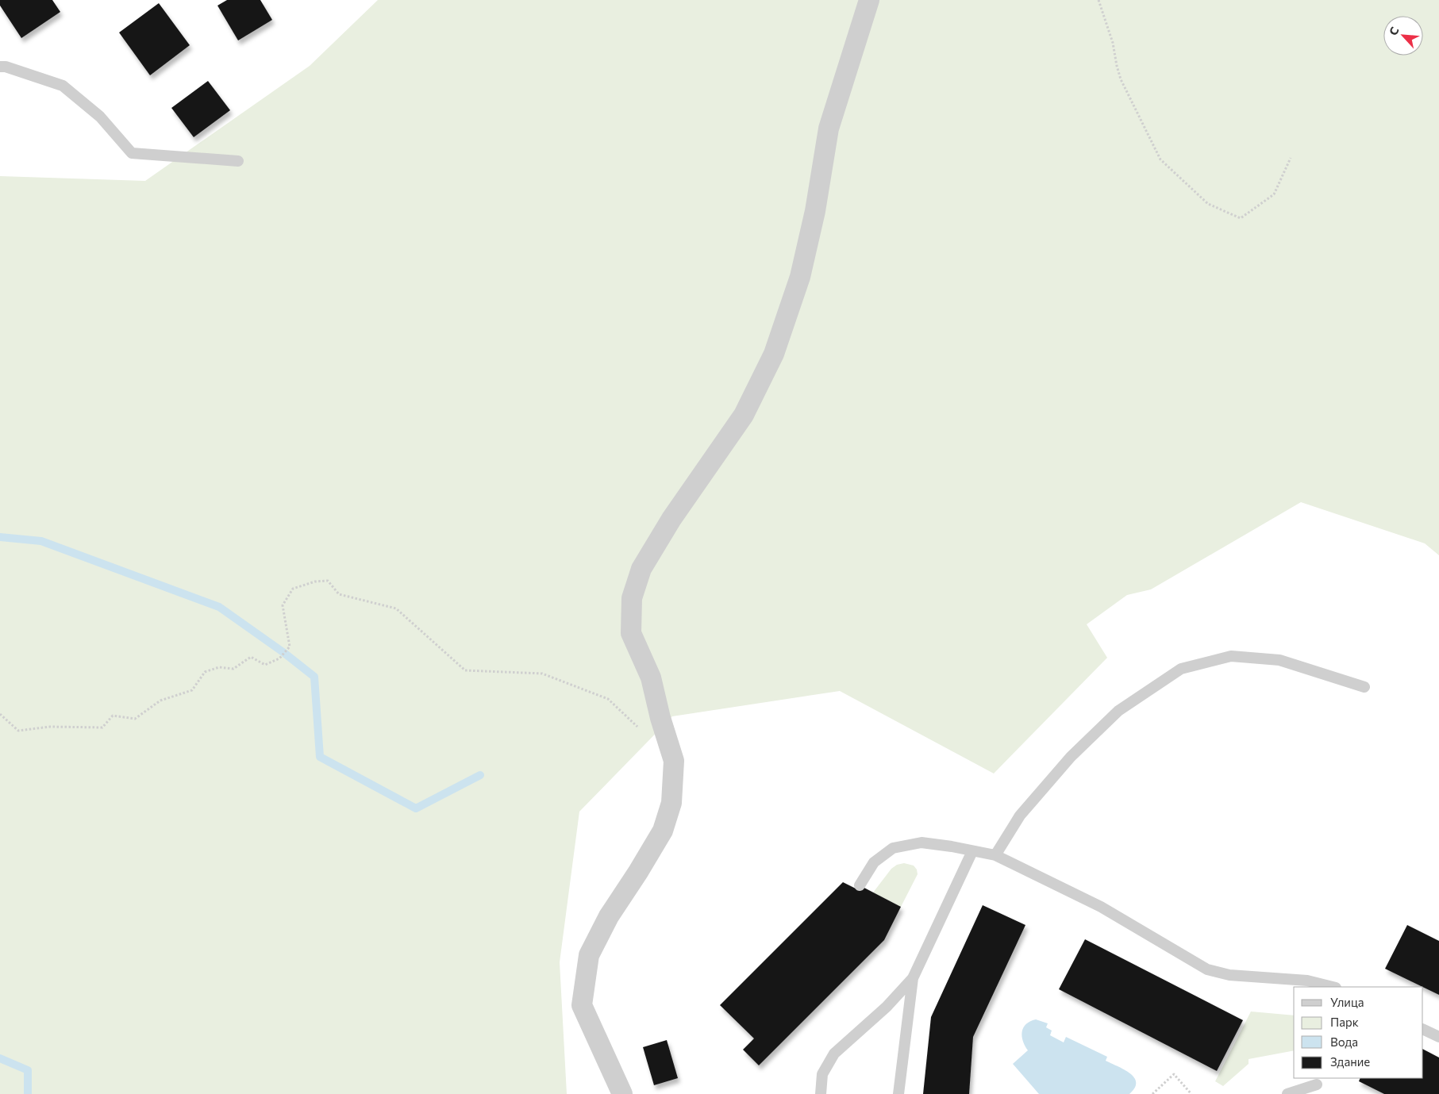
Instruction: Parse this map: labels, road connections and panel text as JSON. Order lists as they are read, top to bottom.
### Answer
{
  "legend": [
    "Улица",
    "Парк",
    "Вода",
    "Здание"
  ],
  "north": "top left"
}
